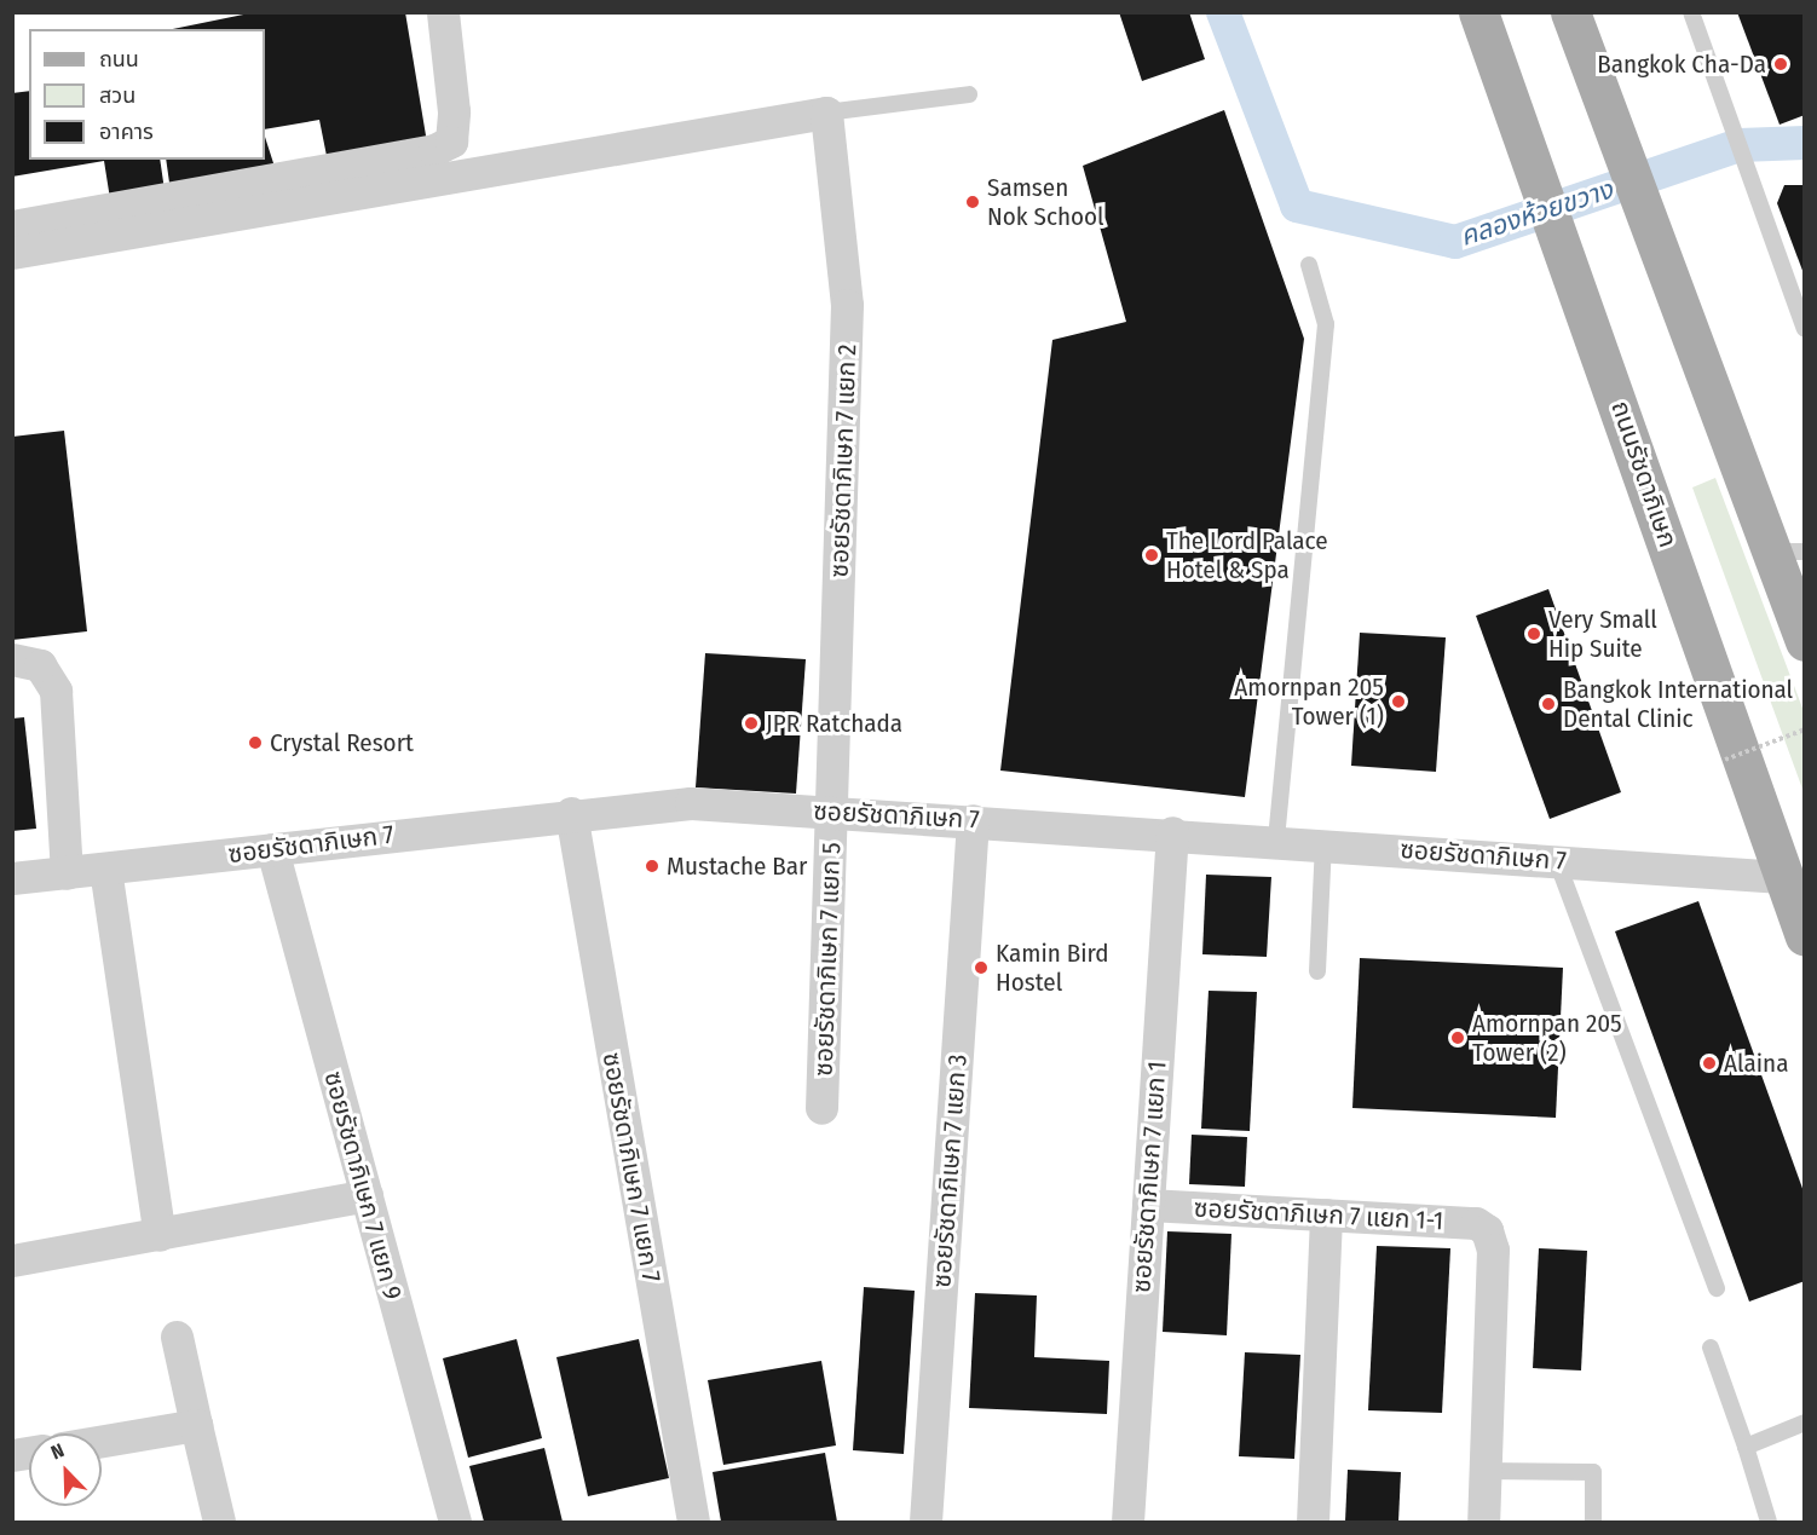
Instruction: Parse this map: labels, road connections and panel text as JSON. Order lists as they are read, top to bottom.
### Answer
{
  "streets": {
    "main road": ["ถนนรัชดาภิเษก"],
    "street": [
      "ซอยรัชดาภิเษก 7 แยก 2",
      "ซอยรัชดาภิเษก 7",
      "ซอยรัชดาภิเษก 7 แยก 5",
      "ซอยรัชดาภิเษก 7 แยก 7",
      "ซอยรัชดาภิเษก 7 แยก 3",
      "ซอยรัชดาภิเษก 7 แยก 1",
      "ซอยรัชดาภิเษก 7 แยก 9",
      "ซอยรัชดาภิเษก 7 แยก 1-1"
    ]
  },
  "crossings": [
    ["ซอยรัชดาภิเษก 7 แยก 2", "ซอยรัชดาภิเษก 7"],
    ["ซอยรัชดาภิเษก 7 แยก 2", "ซอยรัชดาภิเษก 7 แยก 5"],
    ["ถนนรัชดาภิเษก", "ซอยรัชดาภิเษก 7"],
    ["ซอยรัชดาภิเษก 7", "ซอยรัชดาภิเษก 7 แยก 5"],
    ["ซอยรัชดาภิเษก 7", "ซอยรัชดาภิเษก 7 แยก 7"],
    ["ซอยรัชดาภิเษก 7", "ซอยรัชดาภิเษก 7 แยก 3"],
    ["ซอยรัชดาภิเษก 7", "ซอยรัชดาภิเษก 7 แยก 1"],
    ["ซอยรัชดาภิเษก 7", "ซอยรัชดาภิเษก 7 แยก 9"],
    ["ซอยรัชดาภิเษก 7 แยก 1", "ซอยรัชดาภิเษก 7 แยก 1-1"]
  ],
  "water": ["คลองห้วยขวาง"],
  "places": [
    "Bangkok Cha-Da",
    "Samsen Nok School",
    "The Lord Palace Hotel & Spa",
    "Very Small Hip Suite",
    "Amornpan 205 Tower (1)",
    "Bangkok International Dental Clinic",
    "JPR Ratchada",
    "Crystal Resort",
    "Mustache Bar",
    "Kamin Bird Hostel",
    "Amornpan 205 Tower (2)",
    "Alaina"
  ],
  "legend": ["ถนน", "สวน", "อาคาร"],
  "north": "top left"
}
